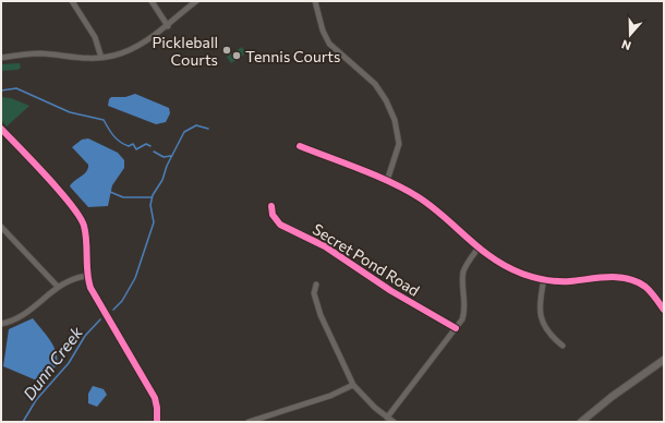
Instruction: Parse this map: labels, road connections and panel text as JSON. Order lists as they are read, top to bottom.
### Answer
{
  "streets": {
    "street": ["Secret Pond Road"]
  },
  "water": ["Dunn Creek"],
  "places": ["Pickleball Courts", "Tennis Courts"],
  "north": "bottom"
}
